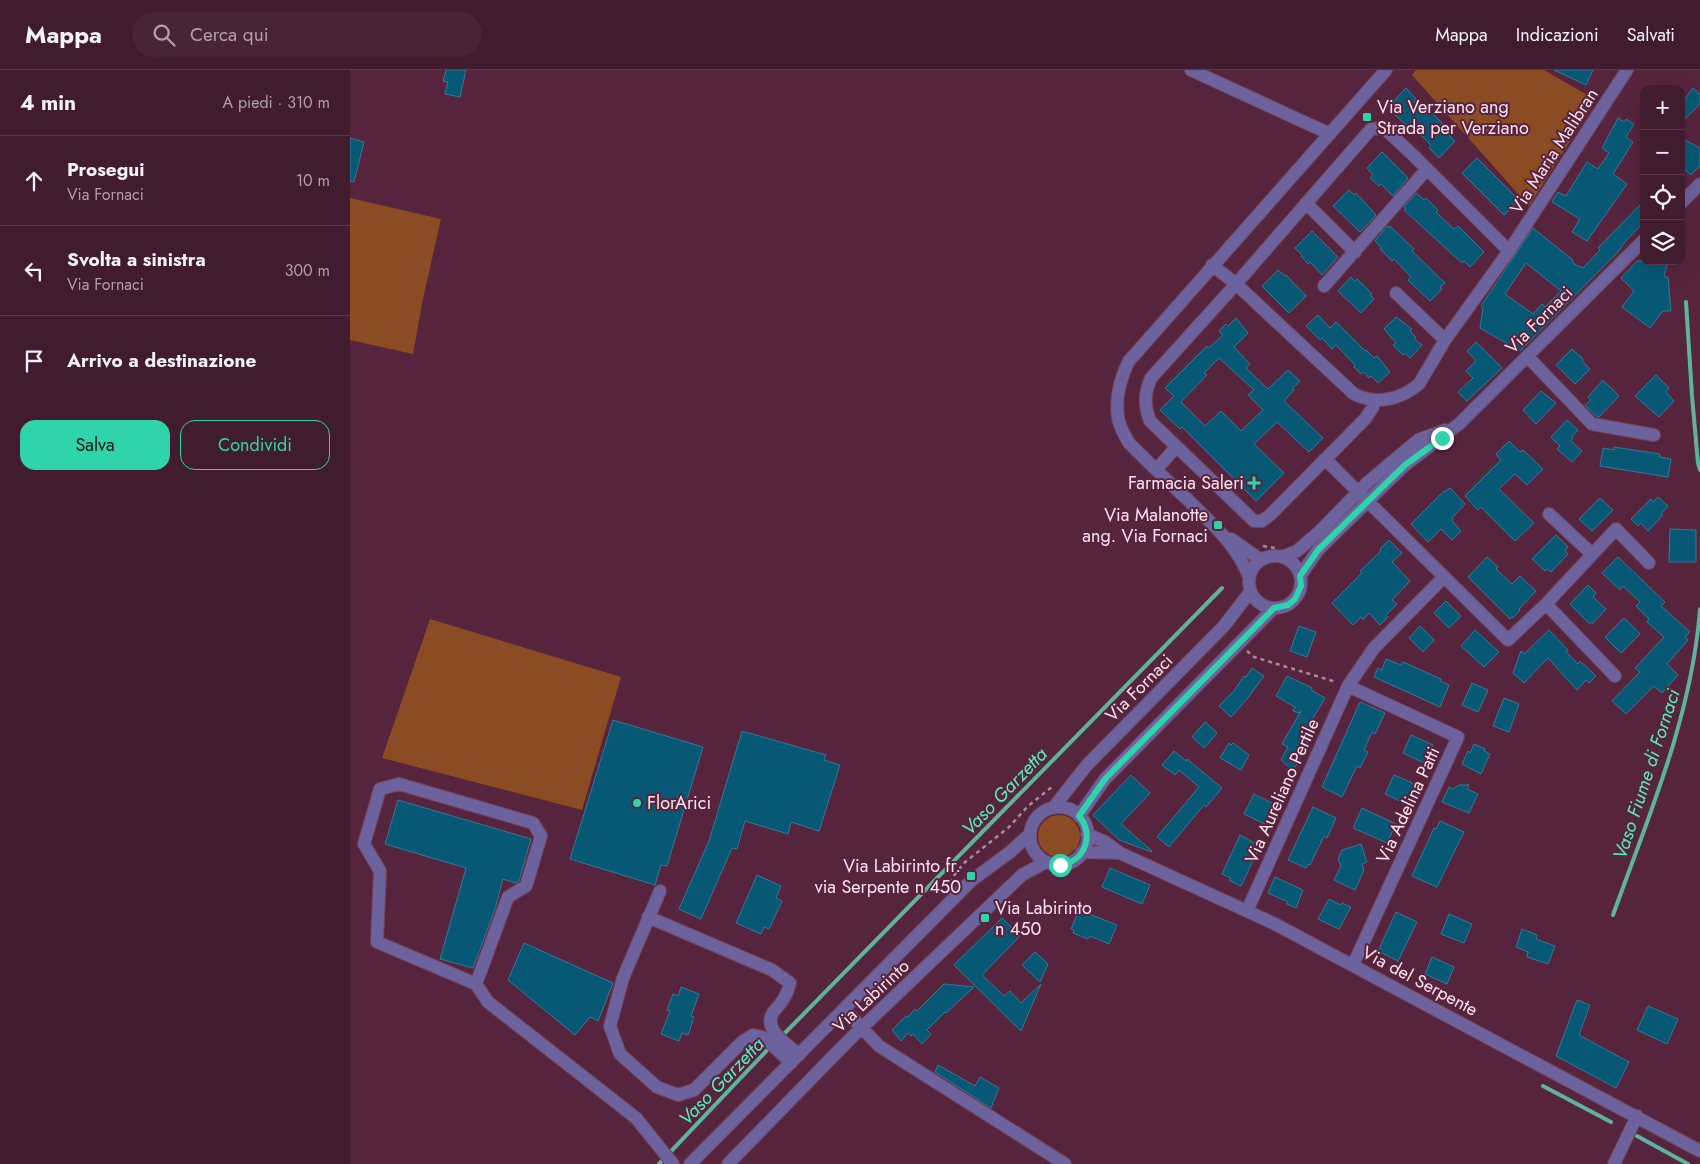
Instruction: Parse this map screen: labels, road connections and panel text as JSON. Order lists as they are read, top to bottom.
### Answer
{
  "streets": {
    "street": [
      "Via Maria Malibran",
      "Via Fornaci",
      "Via Aureliano Pertile",
      "Via Adelina Patti",
      "Via del Serpente",
      "Via Labirinto"
    ]
  },
  "crossings": [
    ["Via Fornaci", "Via del Serpente"],
    ["Via Fornaci", "Via Labirinto"],
    ["Via Aureliano Pertile", "Via Adelina Patti"],
    ["Via Aureliano Pertile", "Via del Serpente"],
    ["Via Adelina Patti", "Via del Serpente"],
    ["Via del Serpente", "Via Labirinto"]
  ],
  "water": ["Vaso Fiume di Fornaci", "Vaso Garzetta"],
  "places": {
    "transit": [
      "Via Verziano ang Strada per Verziano",
      "Via Malanotte ang. Via Fornaci",
      "Via Labirinto fr. via Serpente n 450",
      "Via Labirinto n 450"
    ],
    "health": ["Farmacia Saleri"],
    "other": ["FlorArici"]
  },
  "page": {
    "header": "Mappa",
    "search": "Cerca qui",
    "nav": ["Mappa", "Indicazioni", "Salvati"],
    "heading": ["4 min", "A piedi · 310 m"],
    "map_buttons": ["+", "−"],
    "list": [
      ["Prosegui", "Via Fornaci", "10 m"],
      ["Svolta a sinistra", "Via Fornaci", "300 m"],
      "Arrivo a destinazione"
    ],
    "buttons": ["Salva", "Condividi"]
  }
}
